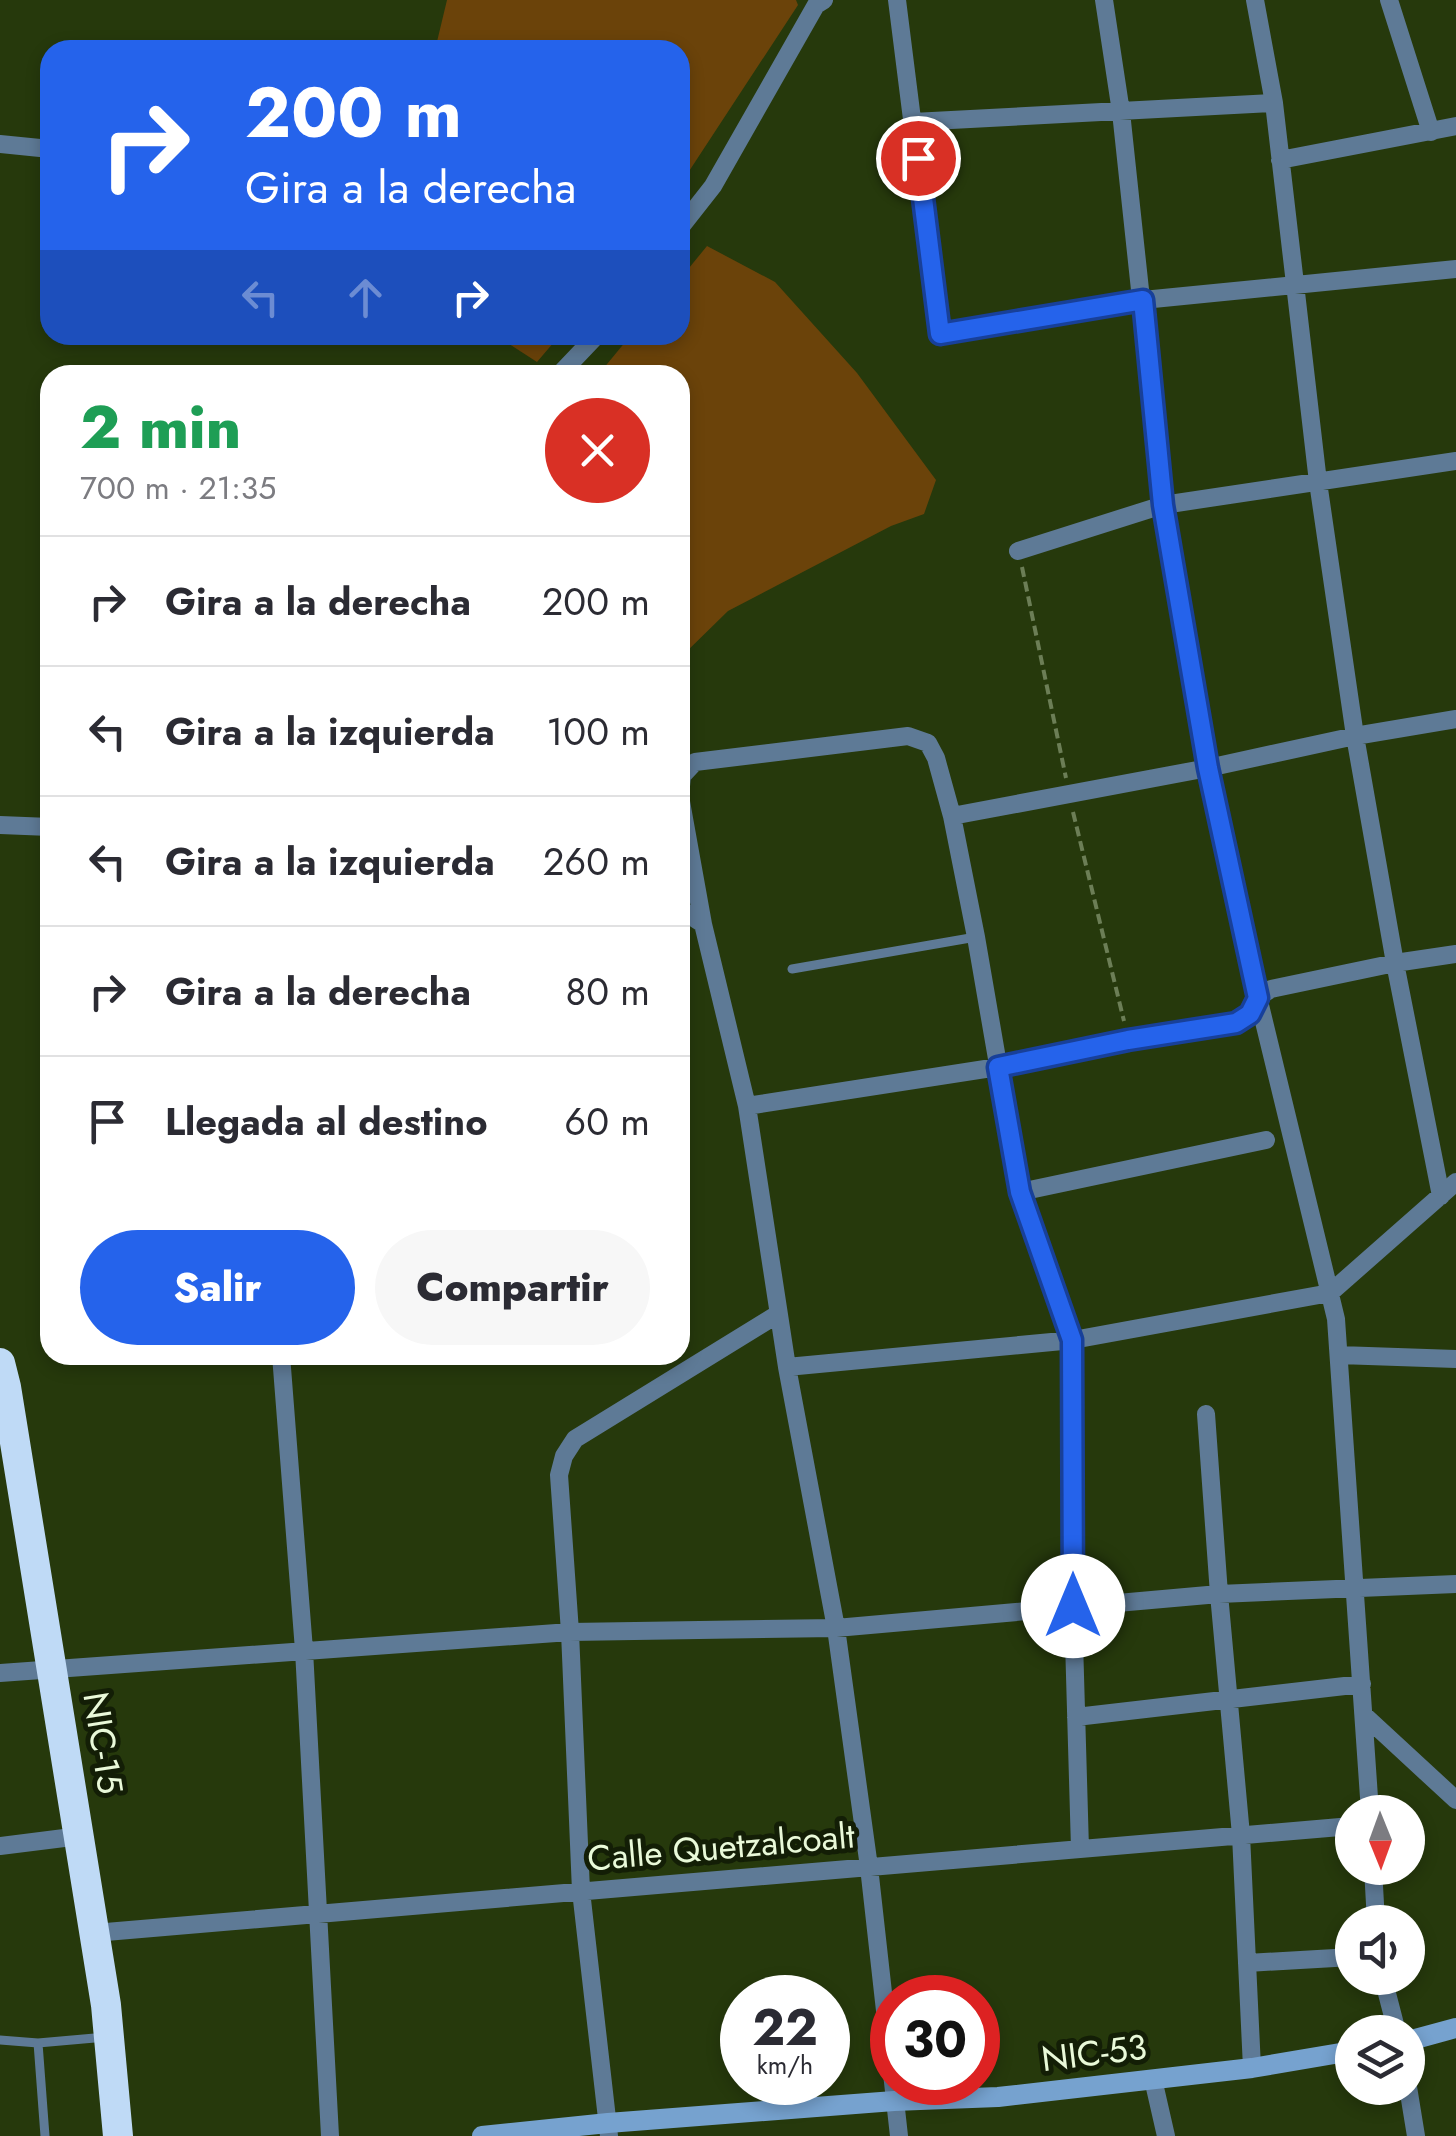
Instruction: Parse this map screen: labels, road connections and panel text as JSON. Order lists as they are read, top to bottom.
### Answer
{
  "streets": {
    "highway": ["NIC-15"],
    "main road": ["NIC-53"],
    "street": ["Calle Quetzalcoalt"]
  },
  "crossings": [
    ["NIC-15", "Calle Quetzalcoalt"]
  ],
  "north": "bottom",
  "page": {
    "turn": ["200 m", "Gira a la derecha"],
    "heading": ["2 min", "700 m · 21:35"],
    "list": [
      {
        "name": "Gira a la derecha",
        "value": "200 m"
      },
      {
        "name": "Gira a la izquierda",
        "value": "100 m"
      },
      {
        "name": "Gira a la izquierda",
        "value": "260 m"
      },
      {
        "name": "Gira a la derecha",
        "value": "80 m"
      },
      {
        "name": "Llegada al destino",
        "value": "60 m"
      }
    ],
    "buttons": ["Salir", "Compartir"],
    "speed": "22 km/h",
    "limit": "30"
  }
}
